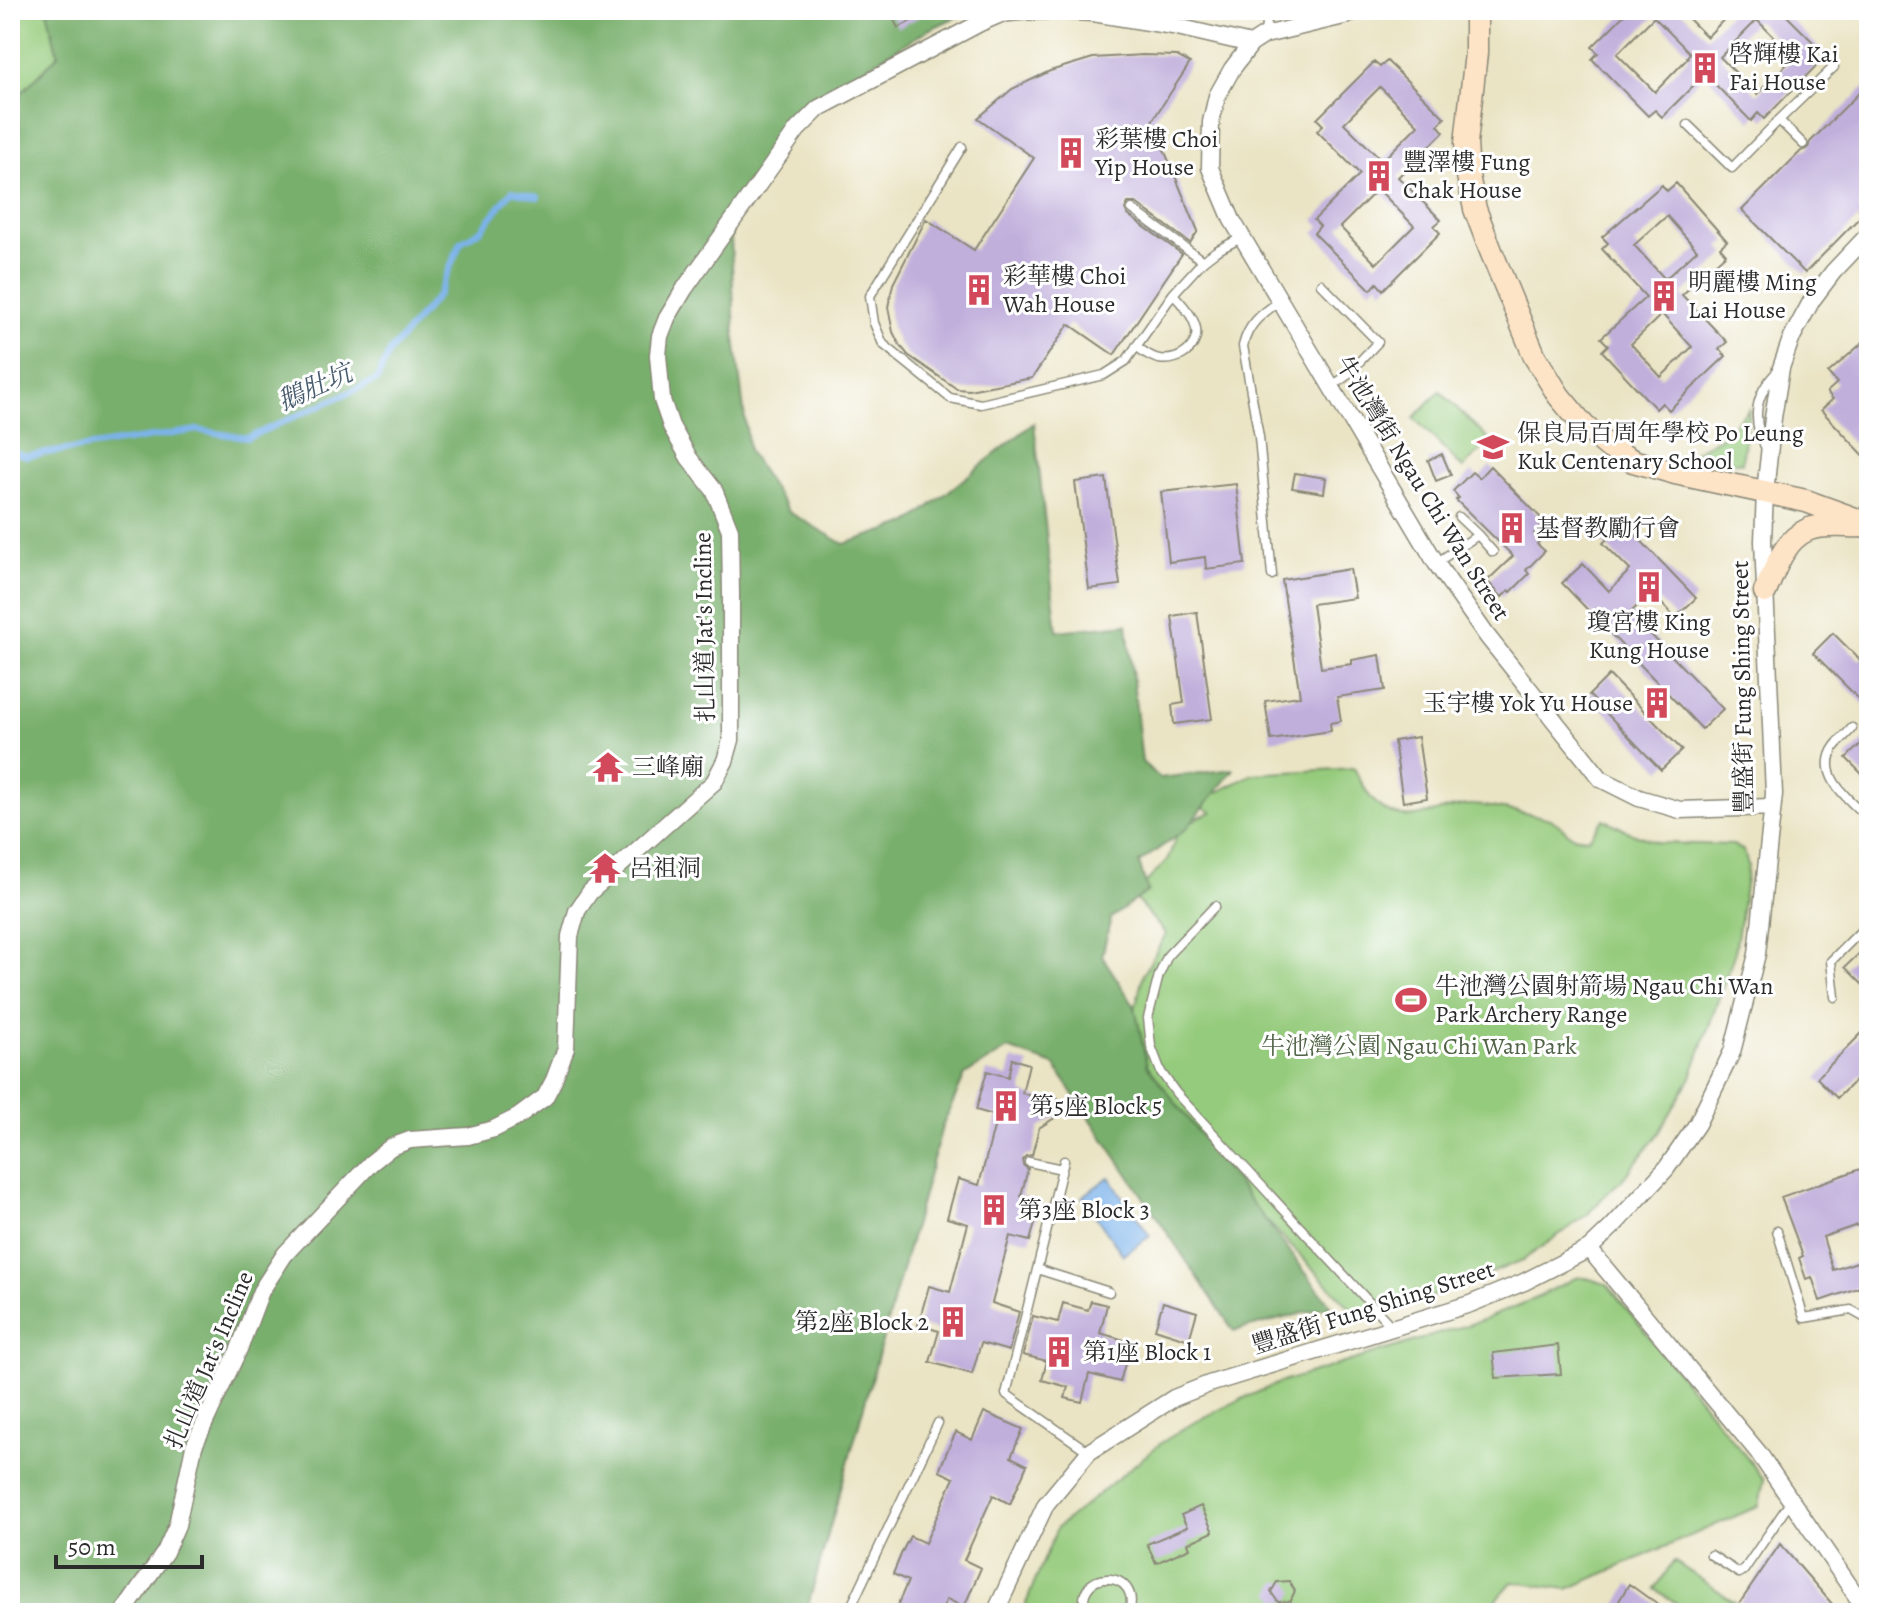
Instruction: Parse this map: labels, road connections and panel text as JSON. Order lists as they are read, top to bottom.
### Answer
{
  "streets": {
    "street": ["牛池灣街 Ngau Chi Wan Street", "扎山道 Jat's Incline", "豐盛街 Fung Shing Street"]
  },
  "crossings": [
    ["牛池灣街 Ngau Chi Wan Street", "扎山道 Jat's Incline"],
    ["牛池灣街 Ngau Chi Wan Street", "豐盛街 Fung Shing Street"]
  ],
  "water": ["鵝肚坑"],
  "parks": ["牛池灣公園 Ngau Chi Wan Park"],
  "places": {
    "building": [
      "啓輝樓 Kai Fai House",
      "彩葉樓 Choi Yip House",
      "豐澤樓 Fung Chak House",
      "彩華樓 Choi Wah House",
      "明麗樓 Ming Lai House",
      "基督教勵行會",
      "瓊宮樓 King Kung House",
      "玉宇樓 Yok Yu House",
      "第5座 Block 5",
      "第3座 Block 3",
      "第2座 Block 2",
      "第1座 Block 1"
    ],
    "school or university": ["保良局百周年學校 Po Leung Kuk Centenary School"],
    "temple": ["三峰廟", "呂祖洞"],
    "sports": ["牛池灣公園射箭場 Ngau Chi Wan Park Archery Range"]
  },
  "scale_bar": "50 m"
}
